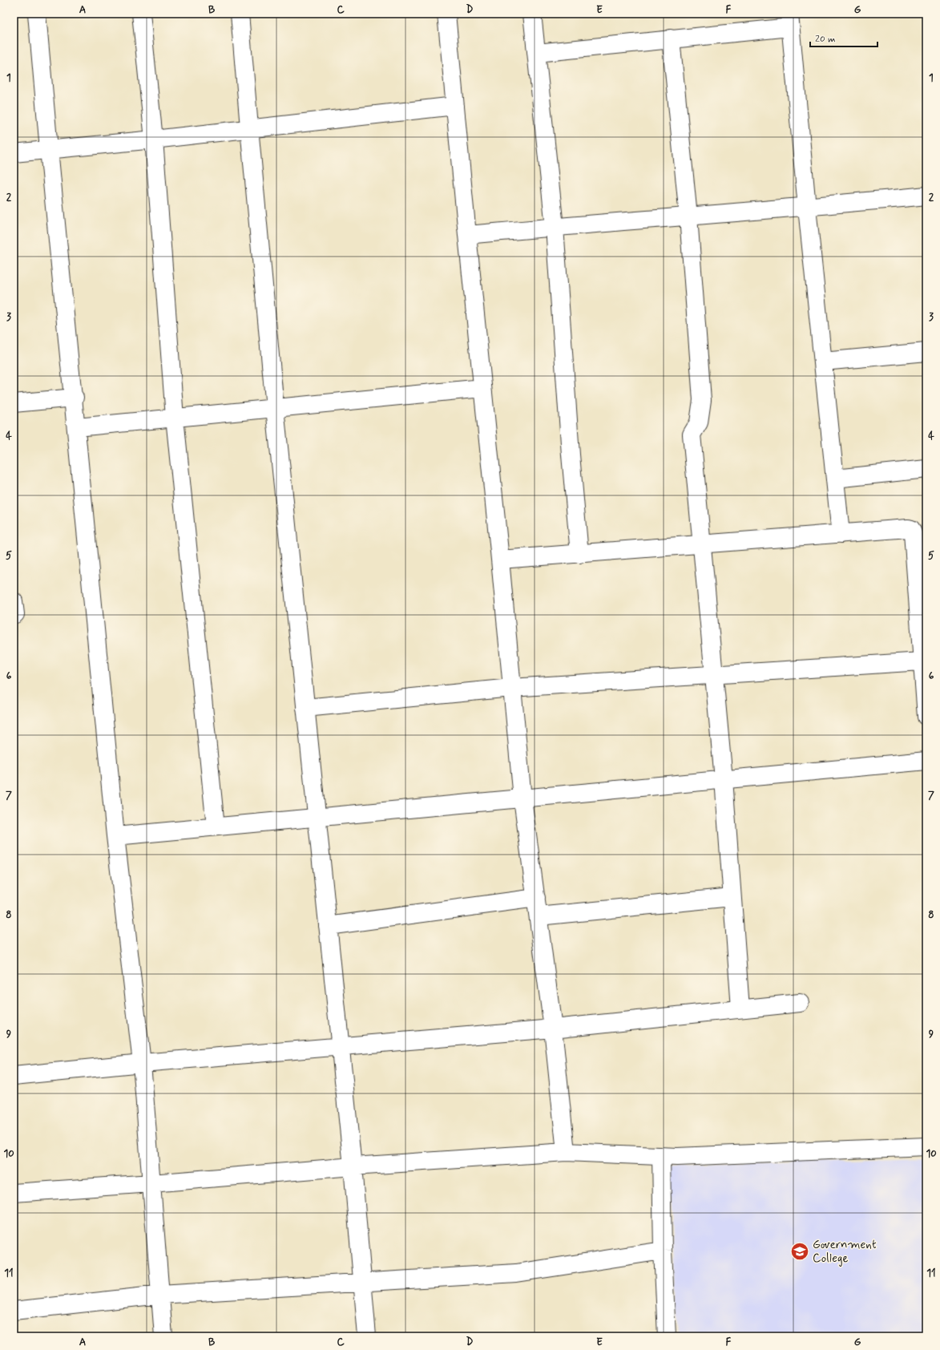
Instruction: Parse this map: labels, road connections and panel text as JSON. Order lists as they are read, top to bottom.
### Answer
{
  "places": {
    "school or university": ["Government College"]
  },
  "scale_bar": "20 m",
  "grid": {
    "columns": [
      "A",
      "B",
      "C",
      "D",
      "E",
      "F",
      "G"
    ],
    "rows": [
      "1",
      "2",
      "3",
      "4",
      "5",
      "6",
      "7",
      "8",
      "9",
      "10",
      "11"
    ]
  }
}
